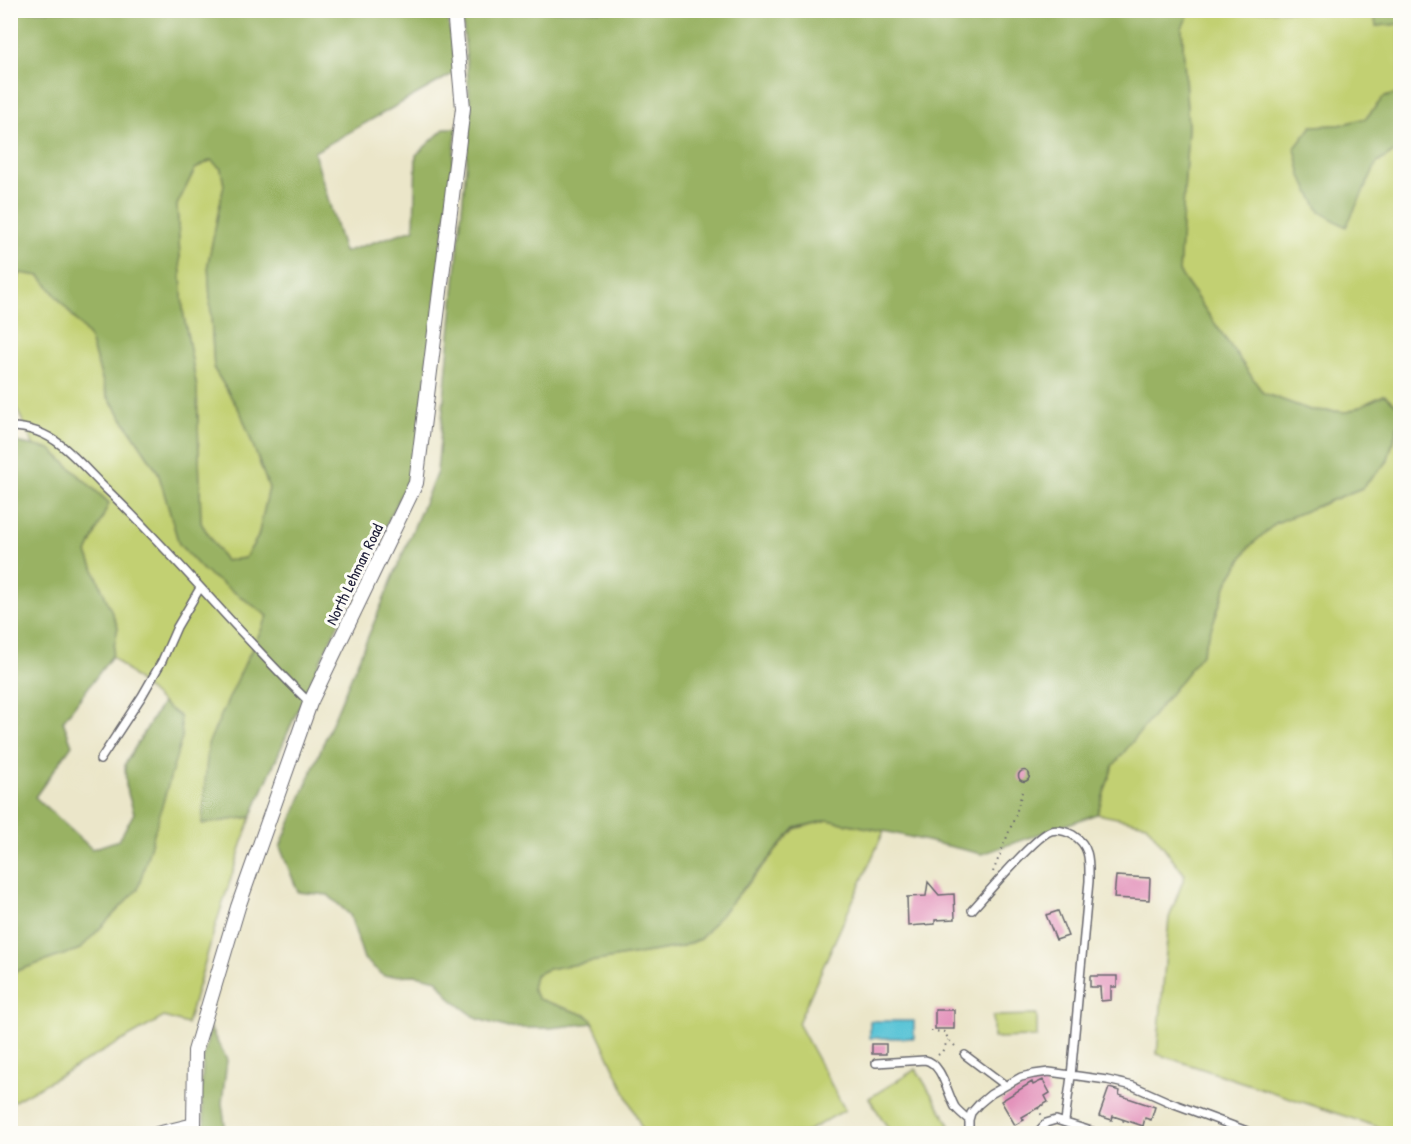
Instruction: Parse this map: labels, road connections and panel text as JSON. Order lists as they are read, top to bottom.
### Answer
{
  "streets": {
    "street": ["North Lehman Road"]
  }
}
